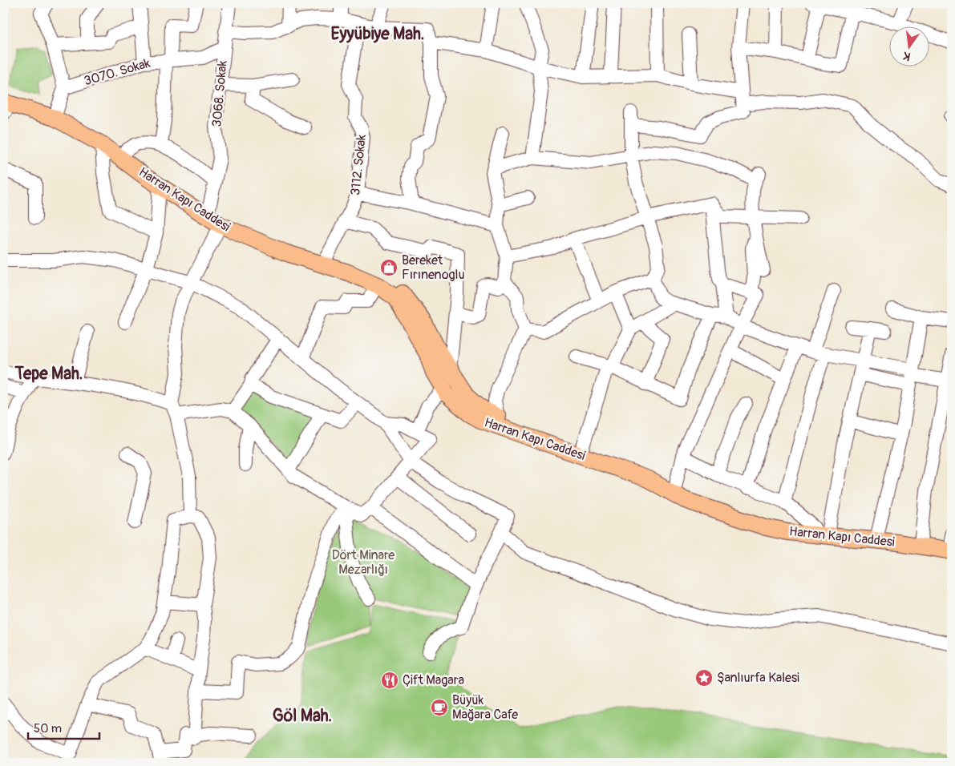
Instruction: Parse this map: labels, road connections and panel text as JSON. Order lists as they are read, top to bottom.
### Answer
{
  "streets": {
    "main road": ["Harran Kapı Caddesi"],
    "street": ["3070. Sokak", "3068. Sokak", "3112. Sokak"]
  },
  "crossings": [
    ["3070. Sokak", "3068. Sokak"],
    ["3068. Sokak", "Harran Kapı Caddesi"],
    ["3112. Sokak", "Harran Kapı Caddesi"]
  ],
  "districts": ["Eyyübiye Mah.", "Tepe Mah.", "Göl Mah."],
  "parks": ["Dört Minare Mezarlığı"],
  "places": {
    "shop": ["Bereket Fırınenoglu"],
    "place": ["Şanlıurfa Kalesi"],
    "restaurant": ["Çift Magara"],
    "cafe": ["Büyük Mağara Cafe"]
  },
  "scale_bar": "50 m",
  "north": "bottom"
}
